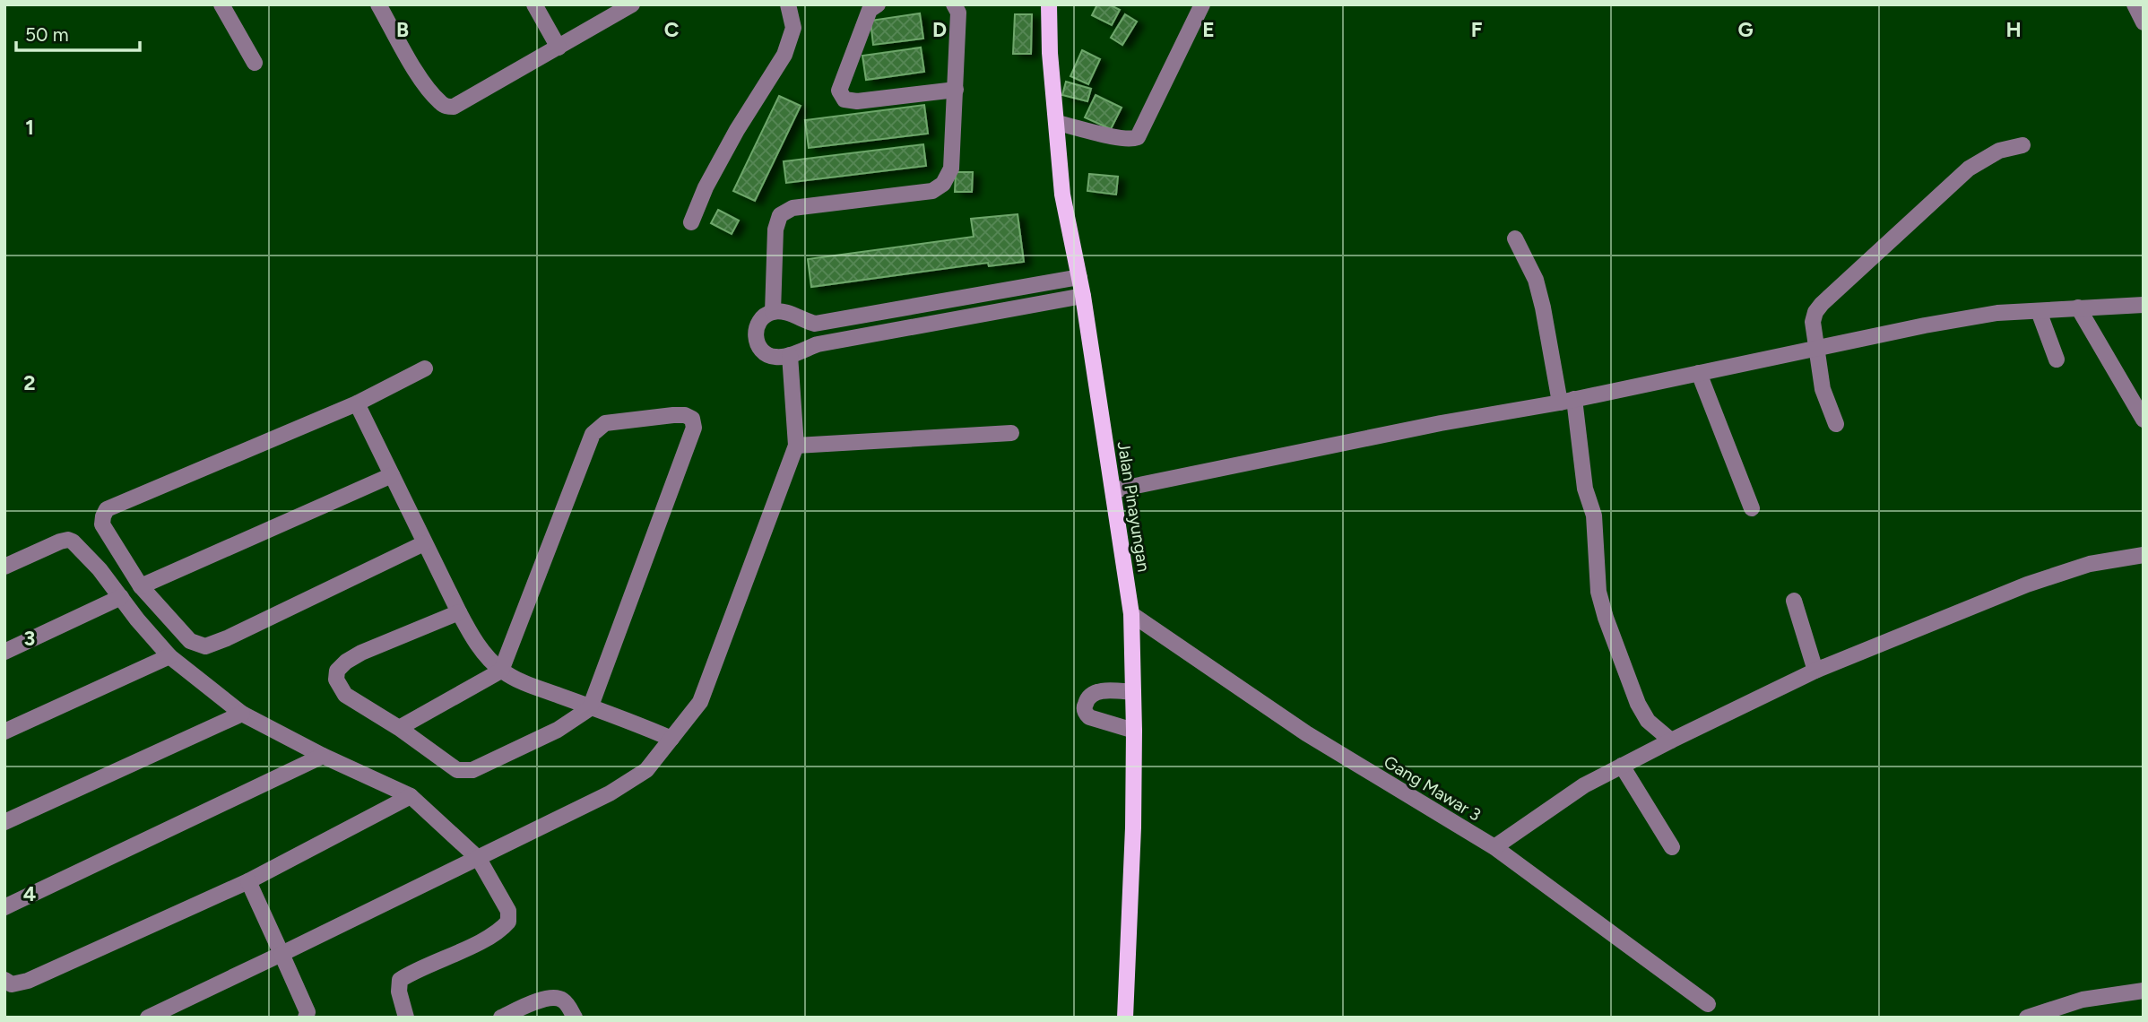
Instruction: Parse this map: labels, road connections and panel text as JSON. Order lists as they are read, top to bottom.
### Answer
{
  "streets": {
    "main road": ["Jalan Pinayungan"],
    "street": ["Gang Mawar 3"]
  },
  "crossings": [
    ["Jalan Pinayungan", "Gang Mawar 3"]
  ],
  "scale_bar": "50 m",
  "grid": {
    "columns": [
      "B",
      "C",
      "D",
      "E",
      "F",
      "G",
      "H"
    ],
    "rows": [
      "1",
      "2",
      "3",
      "4"
    ]
  }
}
